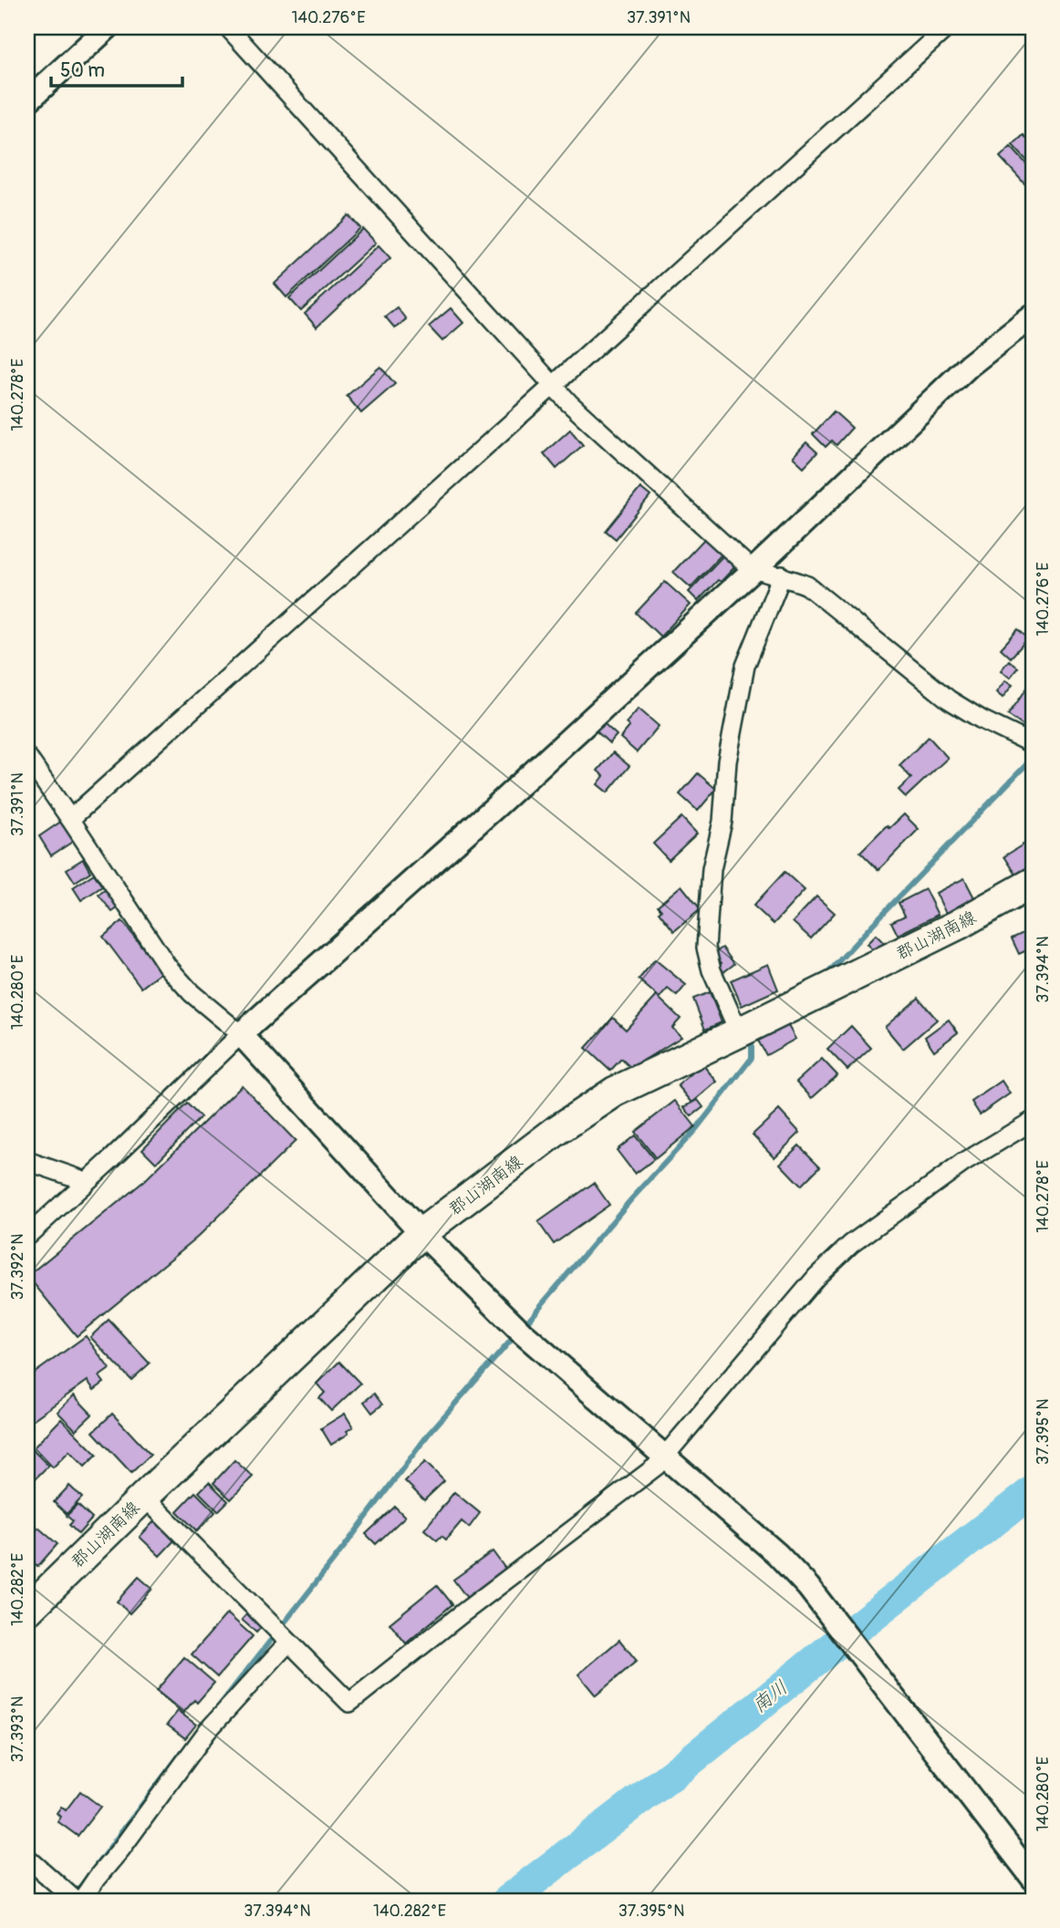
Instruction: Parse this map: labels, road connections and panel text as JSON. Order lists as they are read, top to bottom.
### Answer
{
  "streets": {
    "main road": ["郡山湖南線"]
  },
  "water": ["南川"],
  "scale_bar": "50 m",
  "coordinates": [
    "140.276°E",
    "37.391°N",
    "140.278°E",
    "37.394°N",
    "140.280°E",
    "37.392°N",
    "37.395°N",
    "140.282°E",
    "37.393°N"
  ]
}
